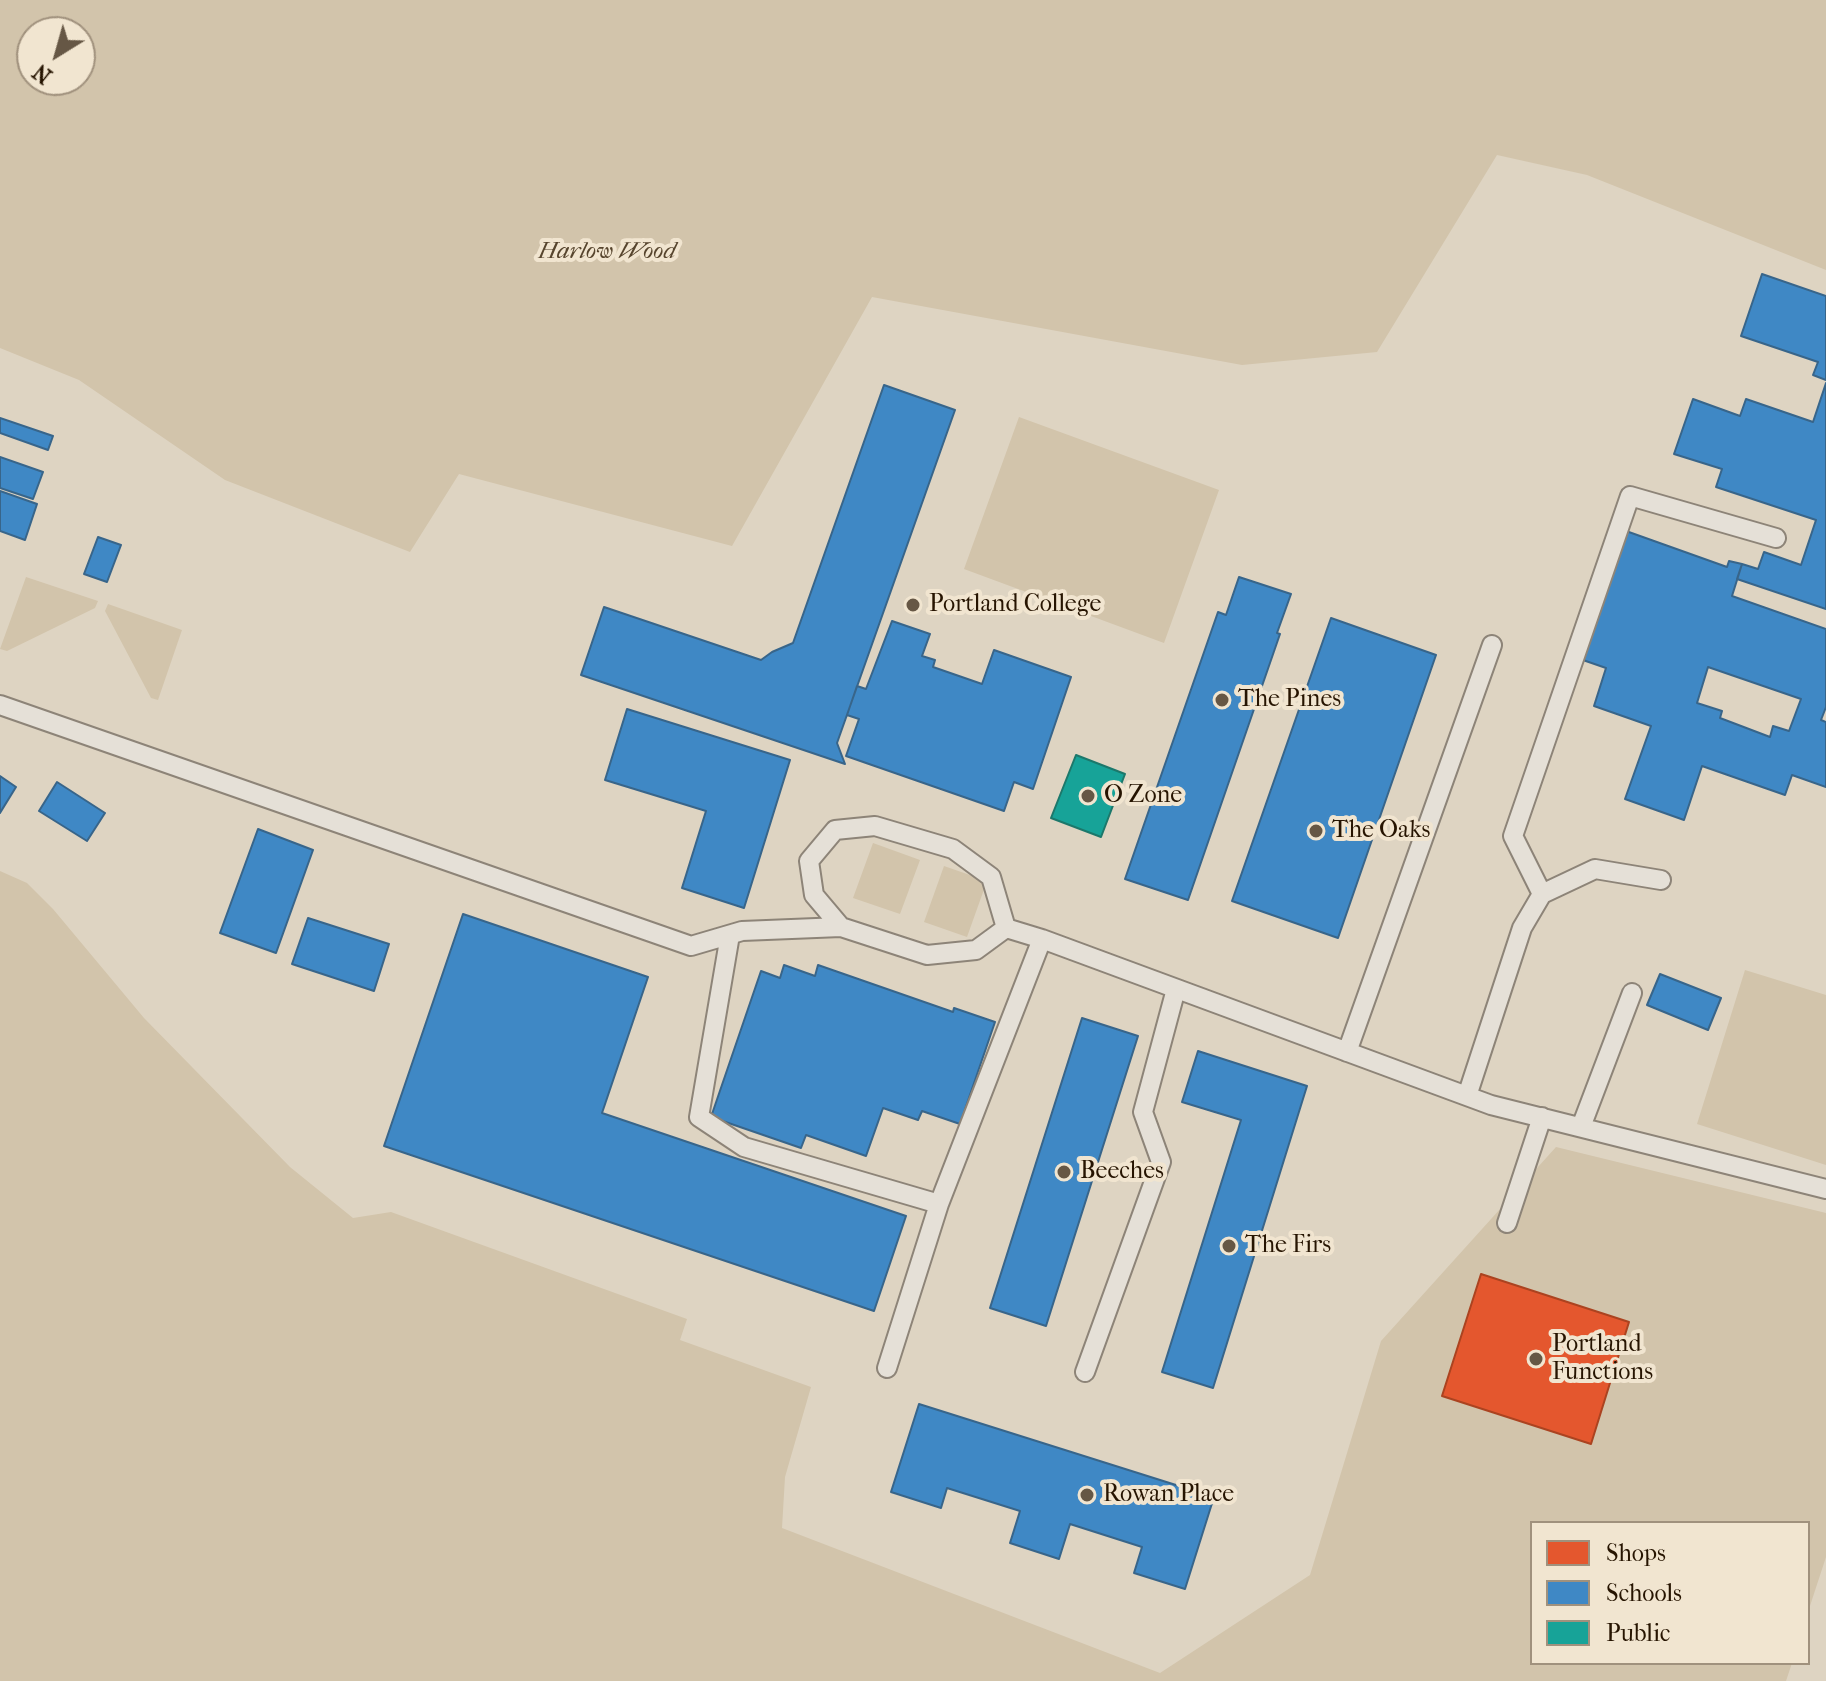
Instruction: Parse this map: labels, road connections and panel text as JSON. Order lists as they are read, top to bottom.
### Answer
{
  "parks": ["Harlow Wood"],
  "places": [
    "Portland College",
    "The Pines",
    "O Zone",
    "The Oaks",
    "Beeches",
    "The Firs",
    "Portland Functions",
    "Rowan Place"
  ],
  "legend": ["Shops", "Schools", "Public"],
  "north": "bottom left"
}
